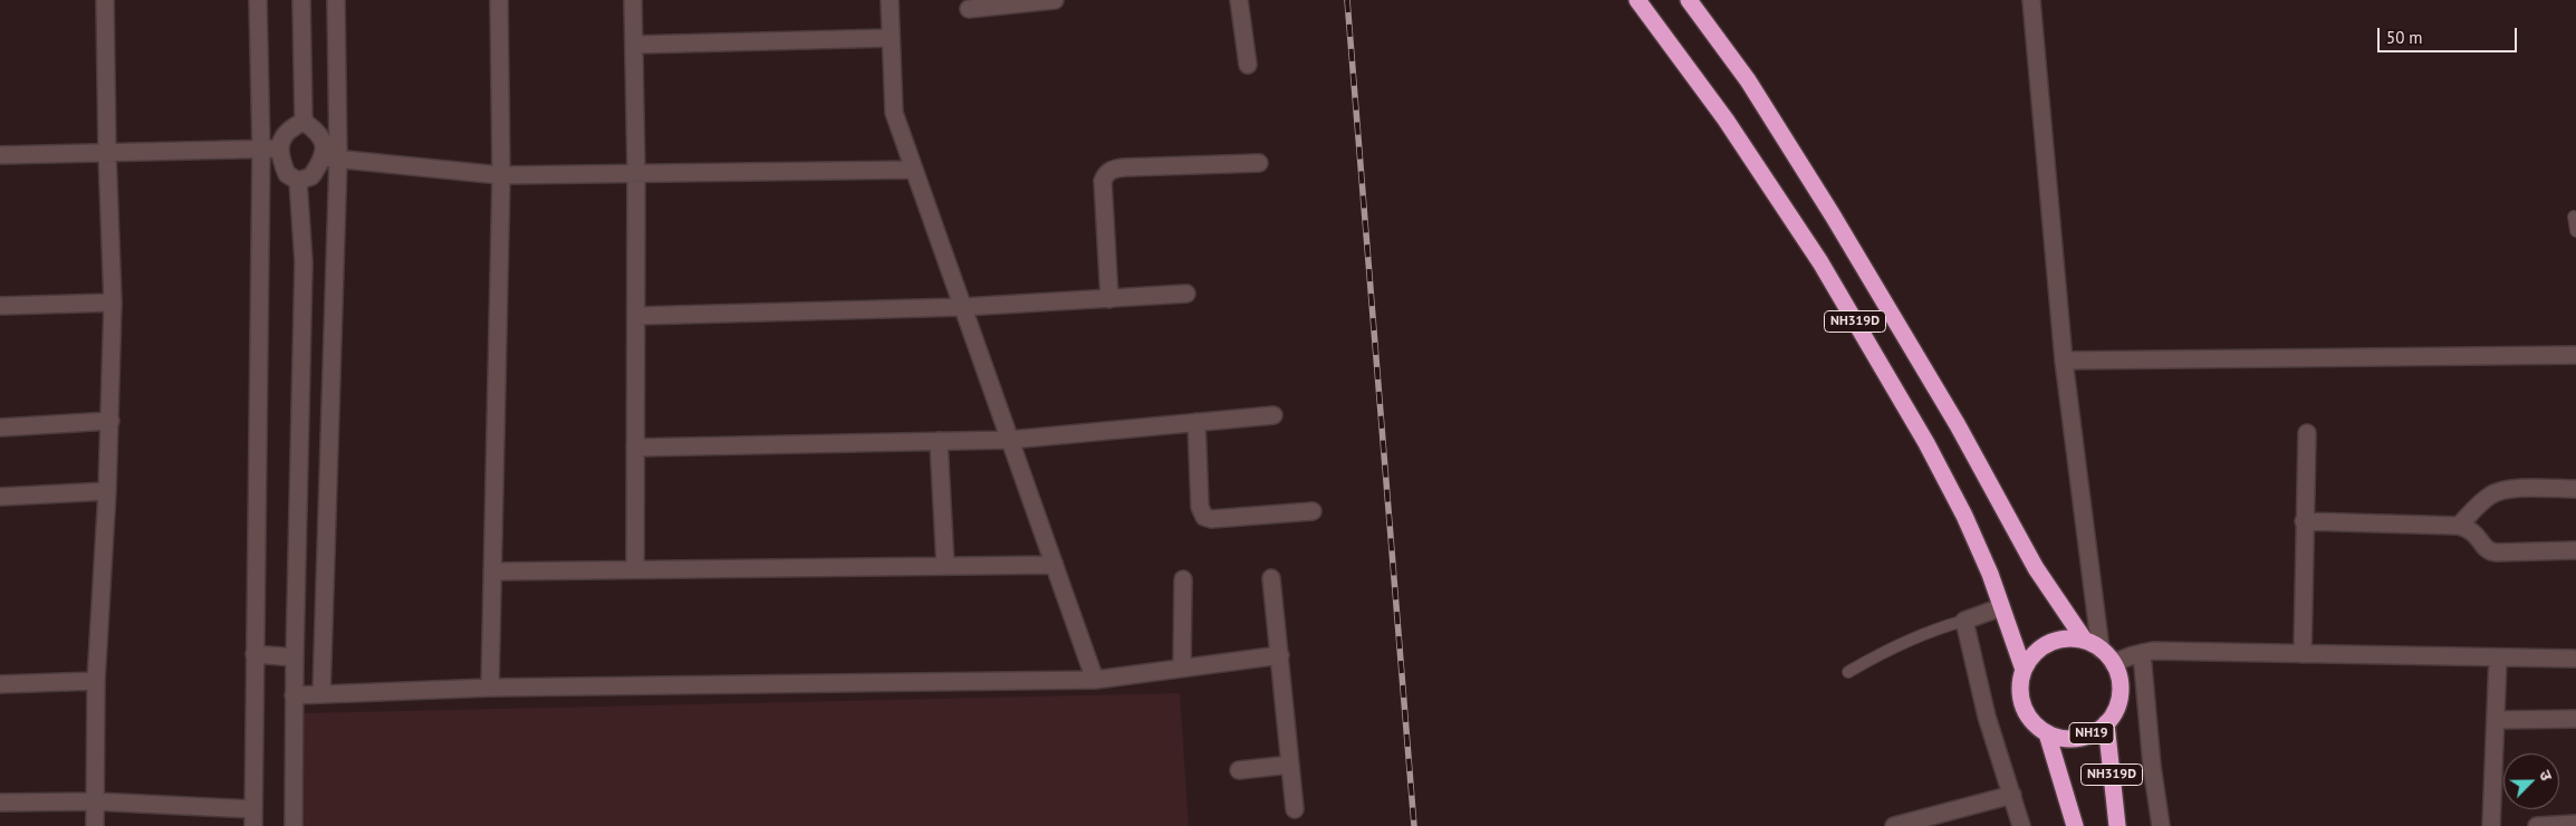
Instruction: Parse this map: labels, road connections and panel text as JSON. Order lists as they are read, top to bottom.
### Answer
{
  "streets": {
    "highway": ["NH319D", "NH19"]
  },
  "crossings": [
    ["NH319D", "NH19"]
  ],
  "scale_bar": "50 m",
  "north": "top right"
}
